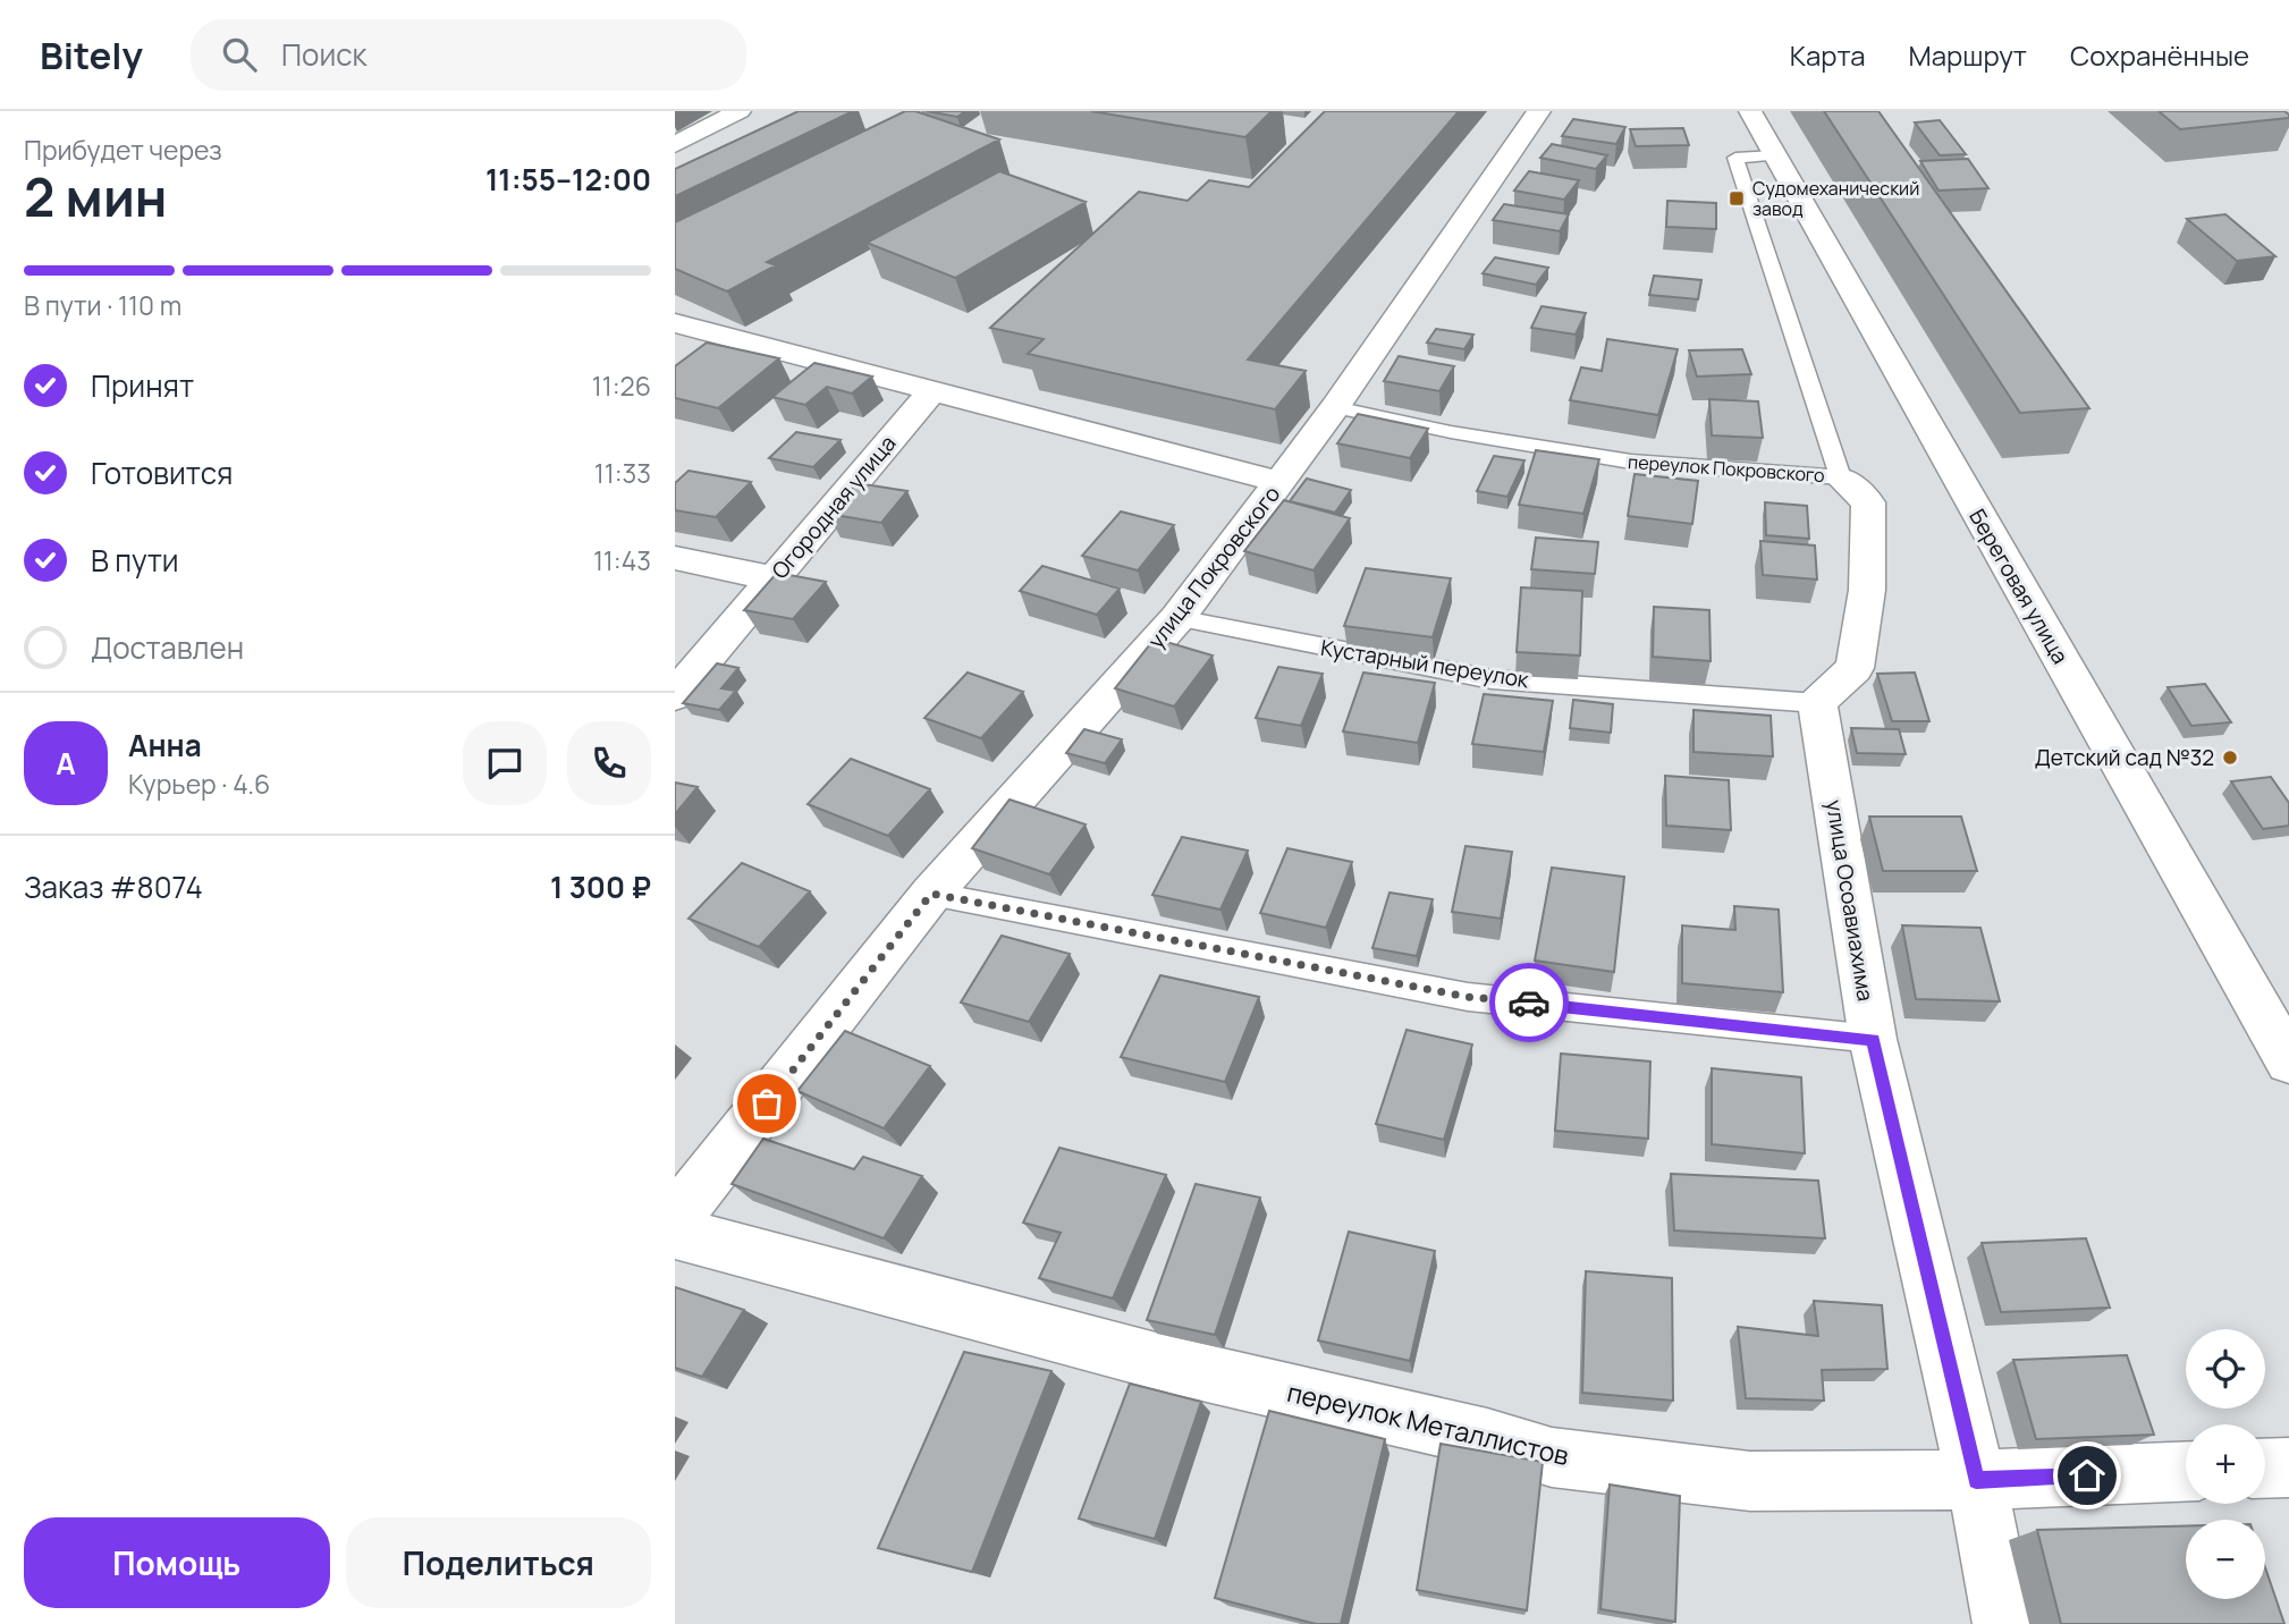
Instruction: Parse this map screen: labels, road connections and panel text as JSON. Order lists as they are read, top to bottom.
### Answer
{
  "streets": {
    "street": [
      "Огородная улица",
      "улица Покровского",
      "Береговая улица",
      "улица Осоавиахима",
      "переулок Металлистов"
    ],
    "lane": ["переулок Покровского", "Кустарный переулок"]
  },
  "crossings": [
    ["переулок Покровского", "улица Покровского"],
    ["переулок Покровского", "Береговая улица"],
    ["улица Покровского", "Кустарный переулок"],
    ["Кустарный переулок", "улица Осоавиахима"],
    ["улица Осоавиахима", "переулок Металлистов"]
  ],
  "places": {
    "transit": ["Судомеханический завод"],
    "other": ["Детский сад №32"]
  },
  "page": {
    "header": "Bitely",
    "search": "Поиск",
    "nav": ["Карта", "Маршрут", "Сохранённые"],
    "heading": ["2 мин", "Прибудет через", "11:55–12:00"],
    "panel": [
      "Анна",
      "Курьер · 4.6",
      "Заказ #8074",
      "1 300 ₽"
    ],
    "bar": "В пути · 110 m",
    "list": [
      ["Принят", "11:26"],
      ["Готовится", "11:33"],
      ["В пути", "11:43"],
      "Доставлен"
    ],
    "round": "А",
    "map_buttons": ["+", "−"],
    "buttons": ["Помощь", "Поделиться"]
  }
}
